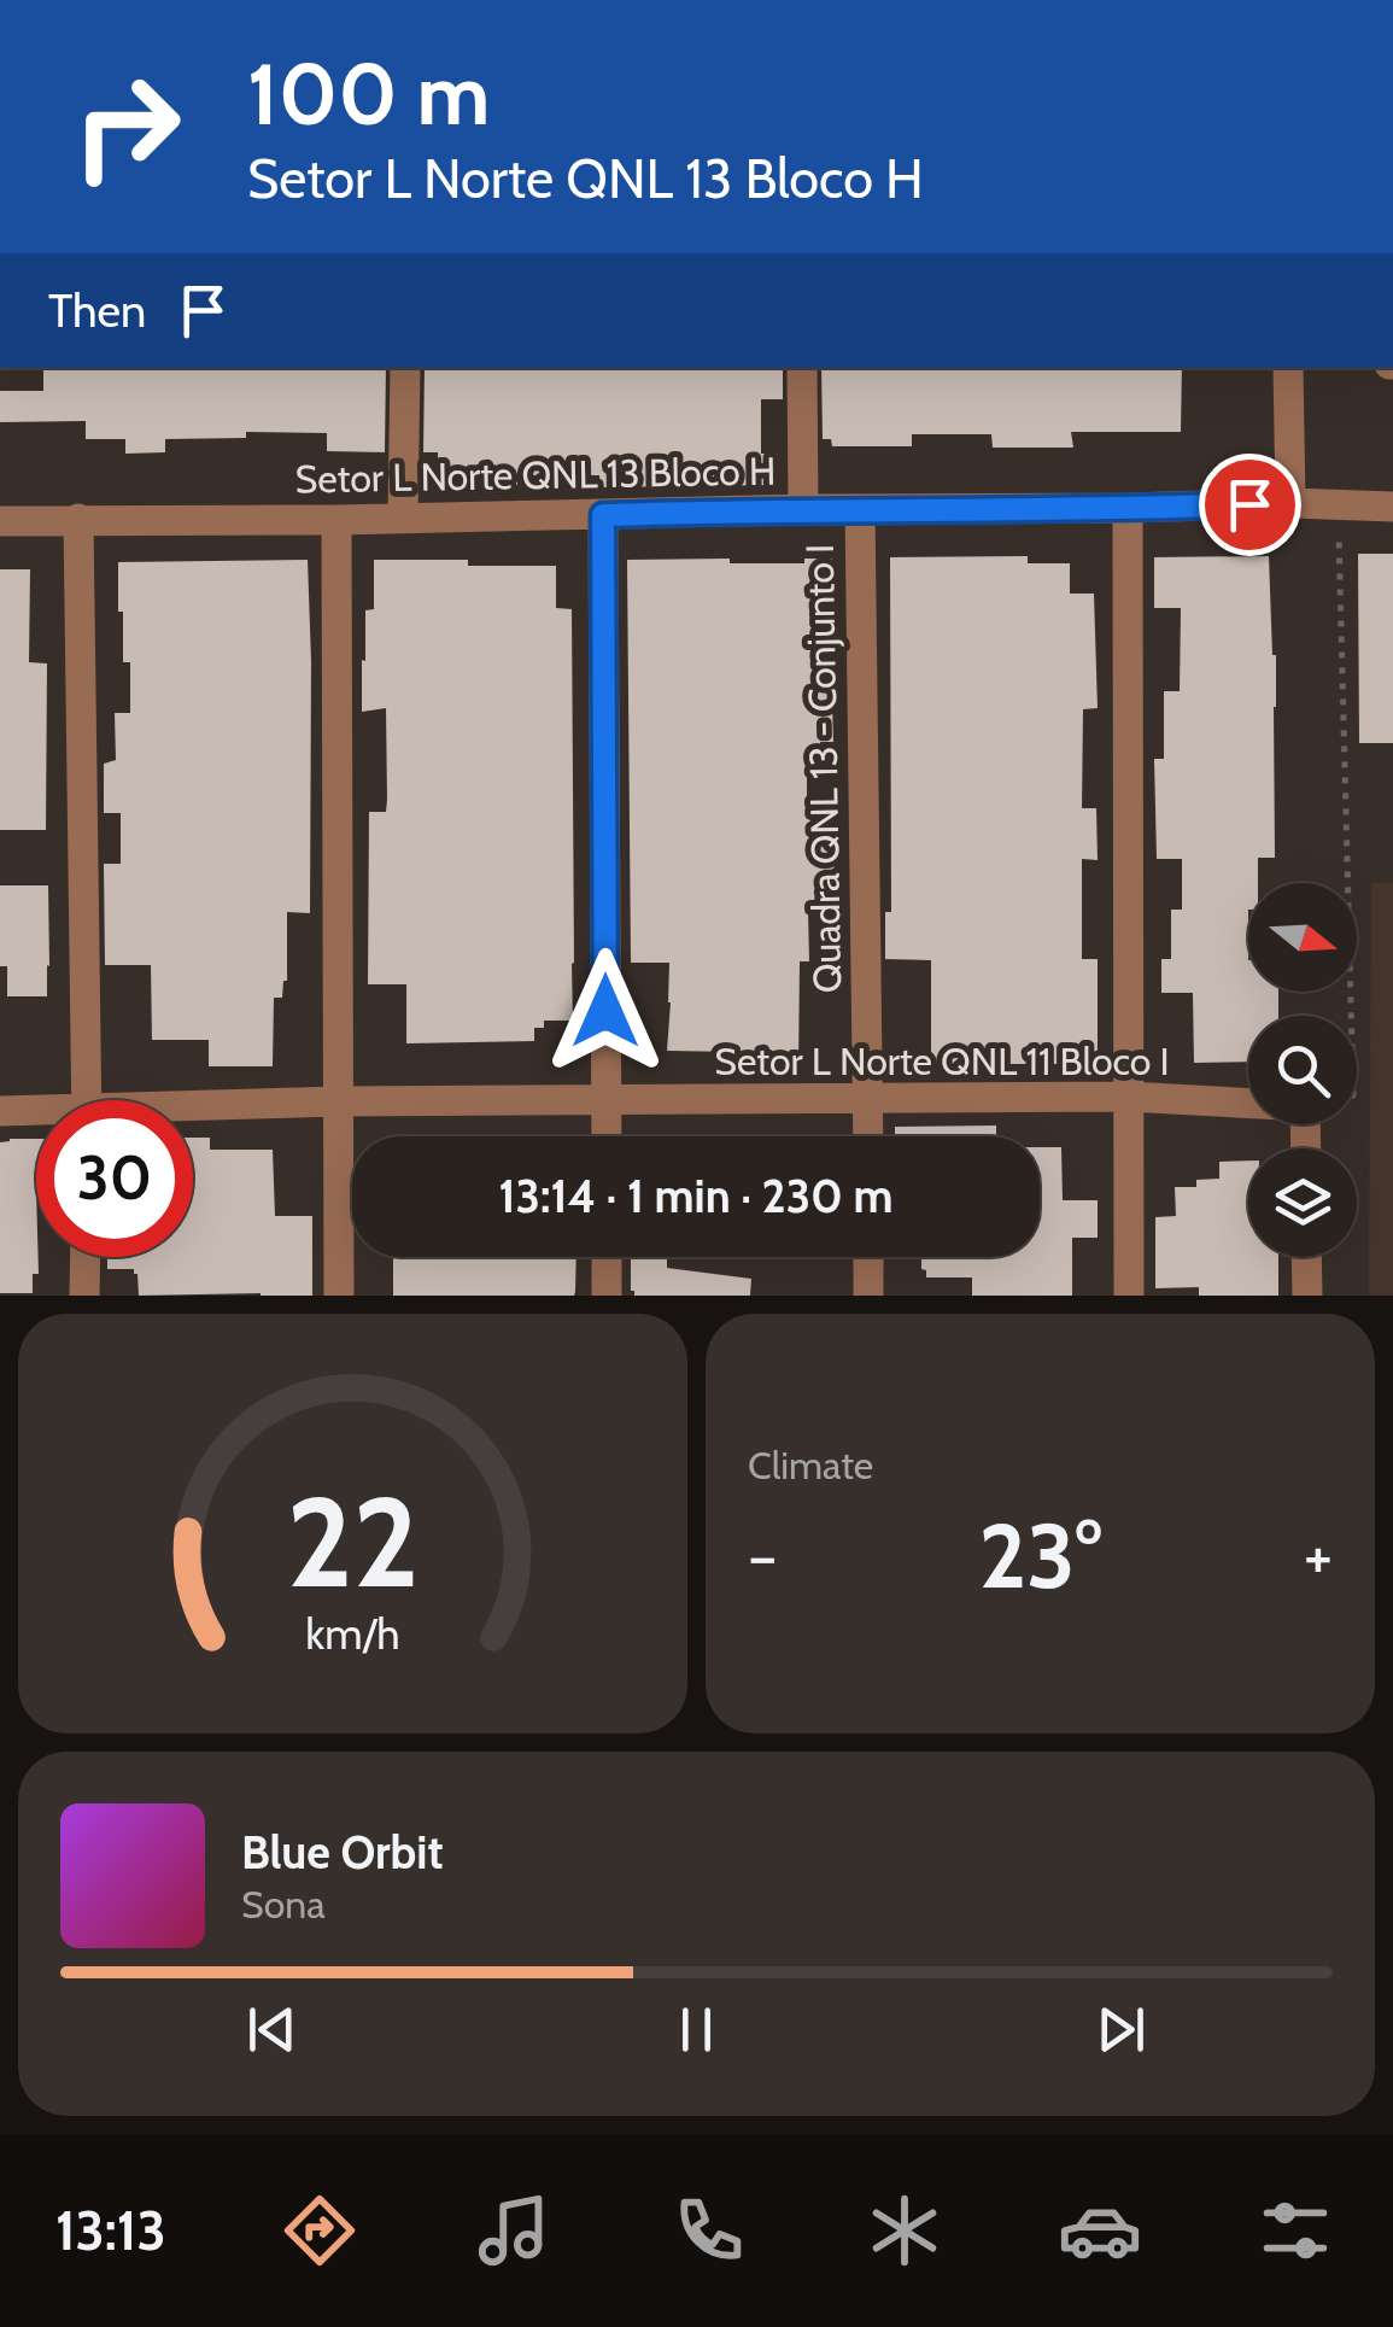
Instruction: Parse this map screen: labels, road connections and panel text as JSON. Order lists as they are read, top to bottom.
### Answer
{
  "streets": {
    "street": ["Setor L Norte QNL 13 Bloco H", "Quadra QNL 13 - Conjunto I", "Setor L Norte QNL 11 Bloco I"]
  },
  "crossings": [
    ["Setor L Norte QNL 13 Bloco H", "Quadra QNL 13 - Conjunto I"],
    ["Quadra QNL 13 - Conjunto I", "Setor L Norte QNL 11 Bloco I"]
  ],
  "north": "right",
  "page": {
    "turn": ["100 m", "Setor L Norte QNL 13 Bloco H"],
    "then": "Then",
    "limit": "30",
    "trip": "13:14 · 1 min · 230 m",
    "tile": "Climate",
    "heat": ["−", "23°", "+"],
    "song": ["Blue Orbit", "Sona"],
    "tabs": "13:13",
    "gauge": ["22", "km/h"]
  }
}
